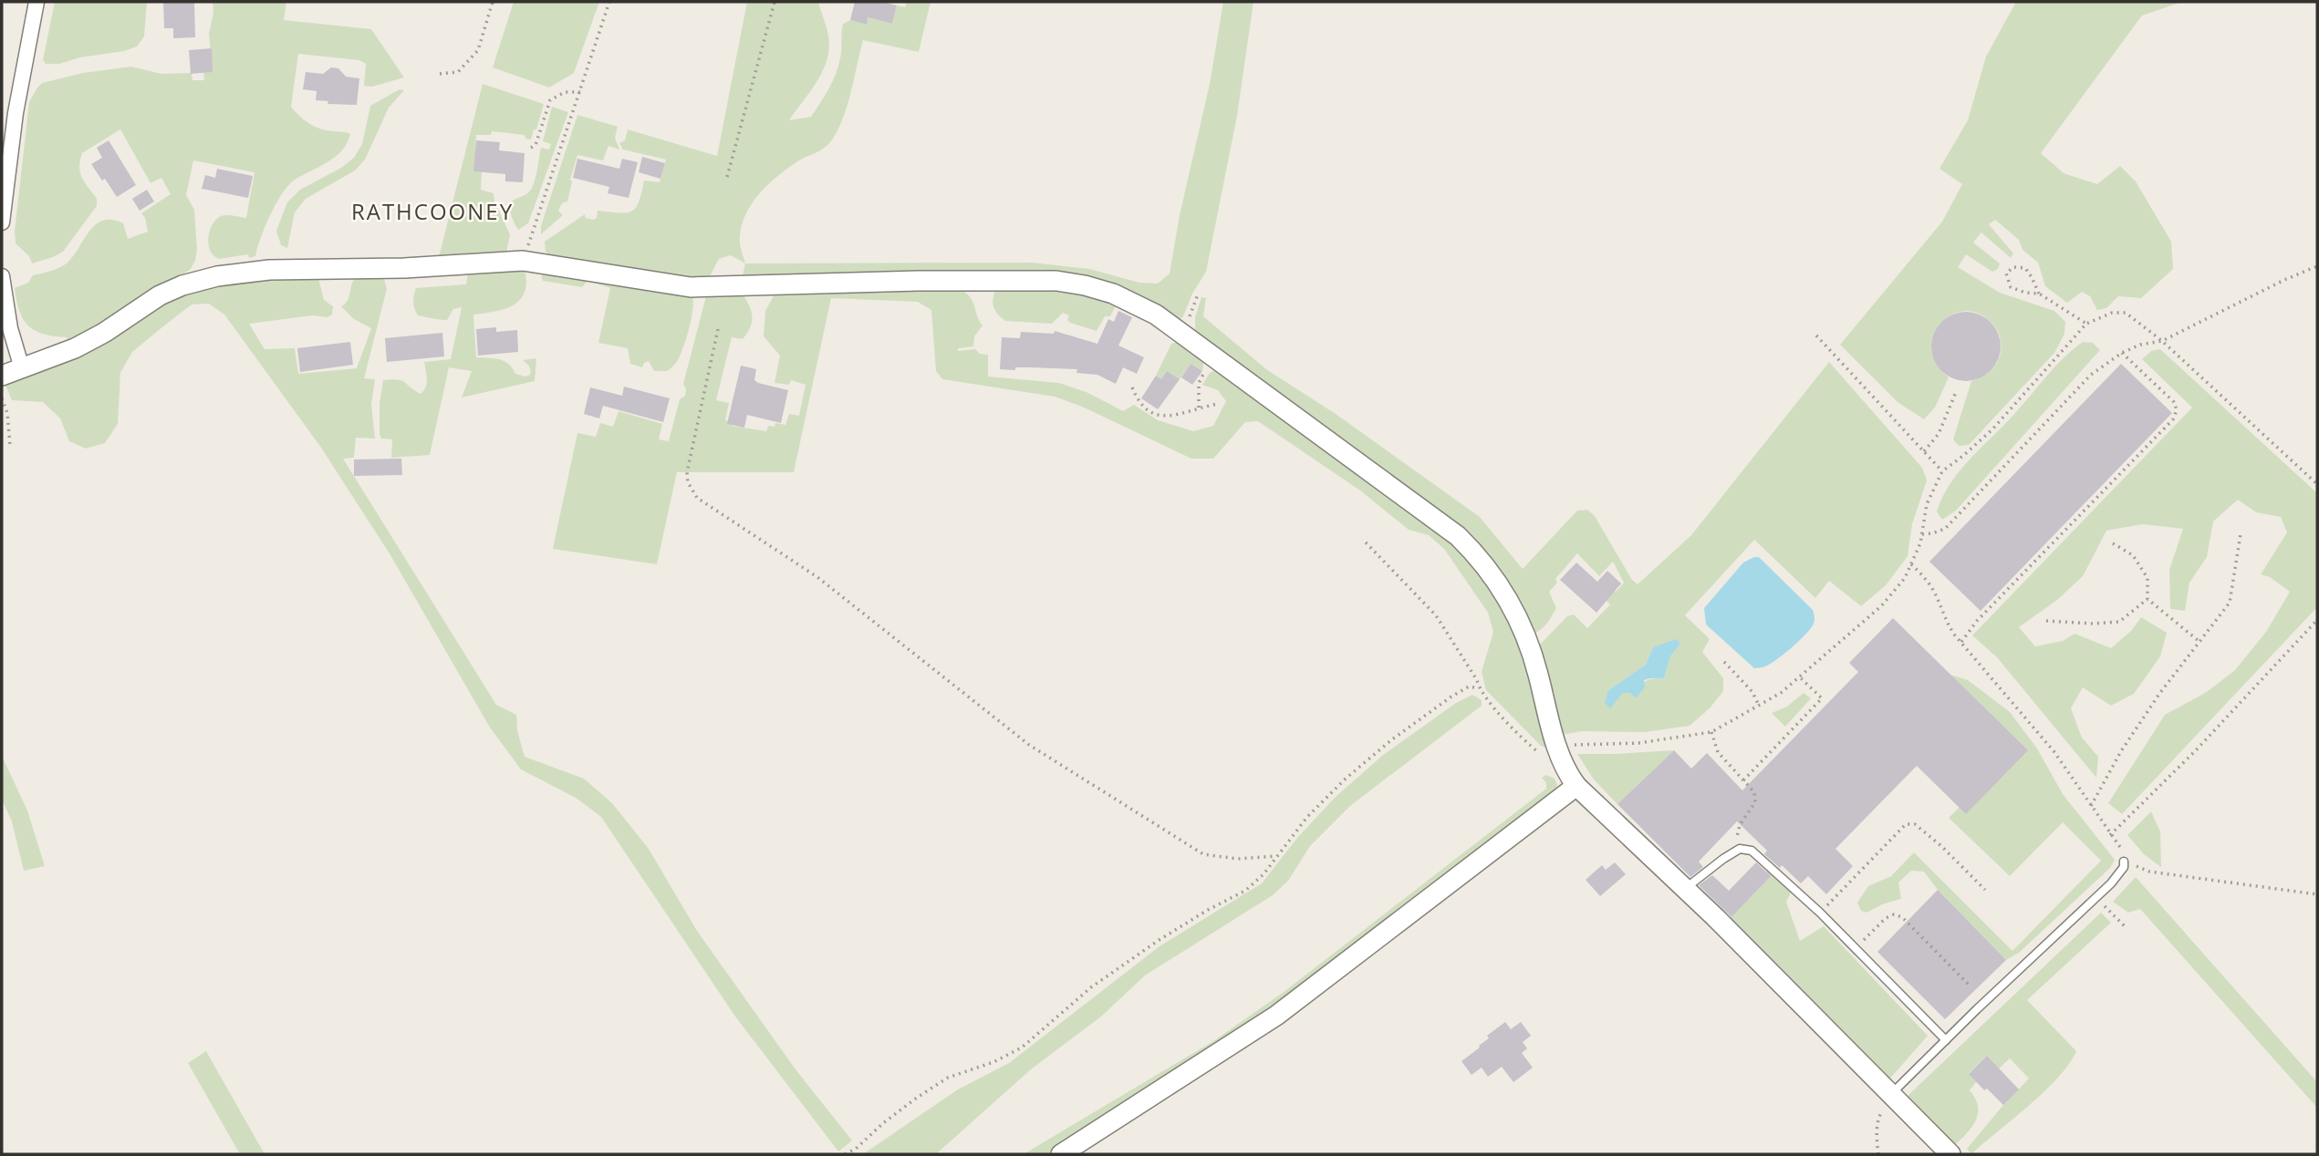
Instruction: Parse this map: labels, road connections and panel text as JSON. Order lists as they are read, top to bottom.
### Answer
{
  "districts": ["RATHCOONEY"]
}
